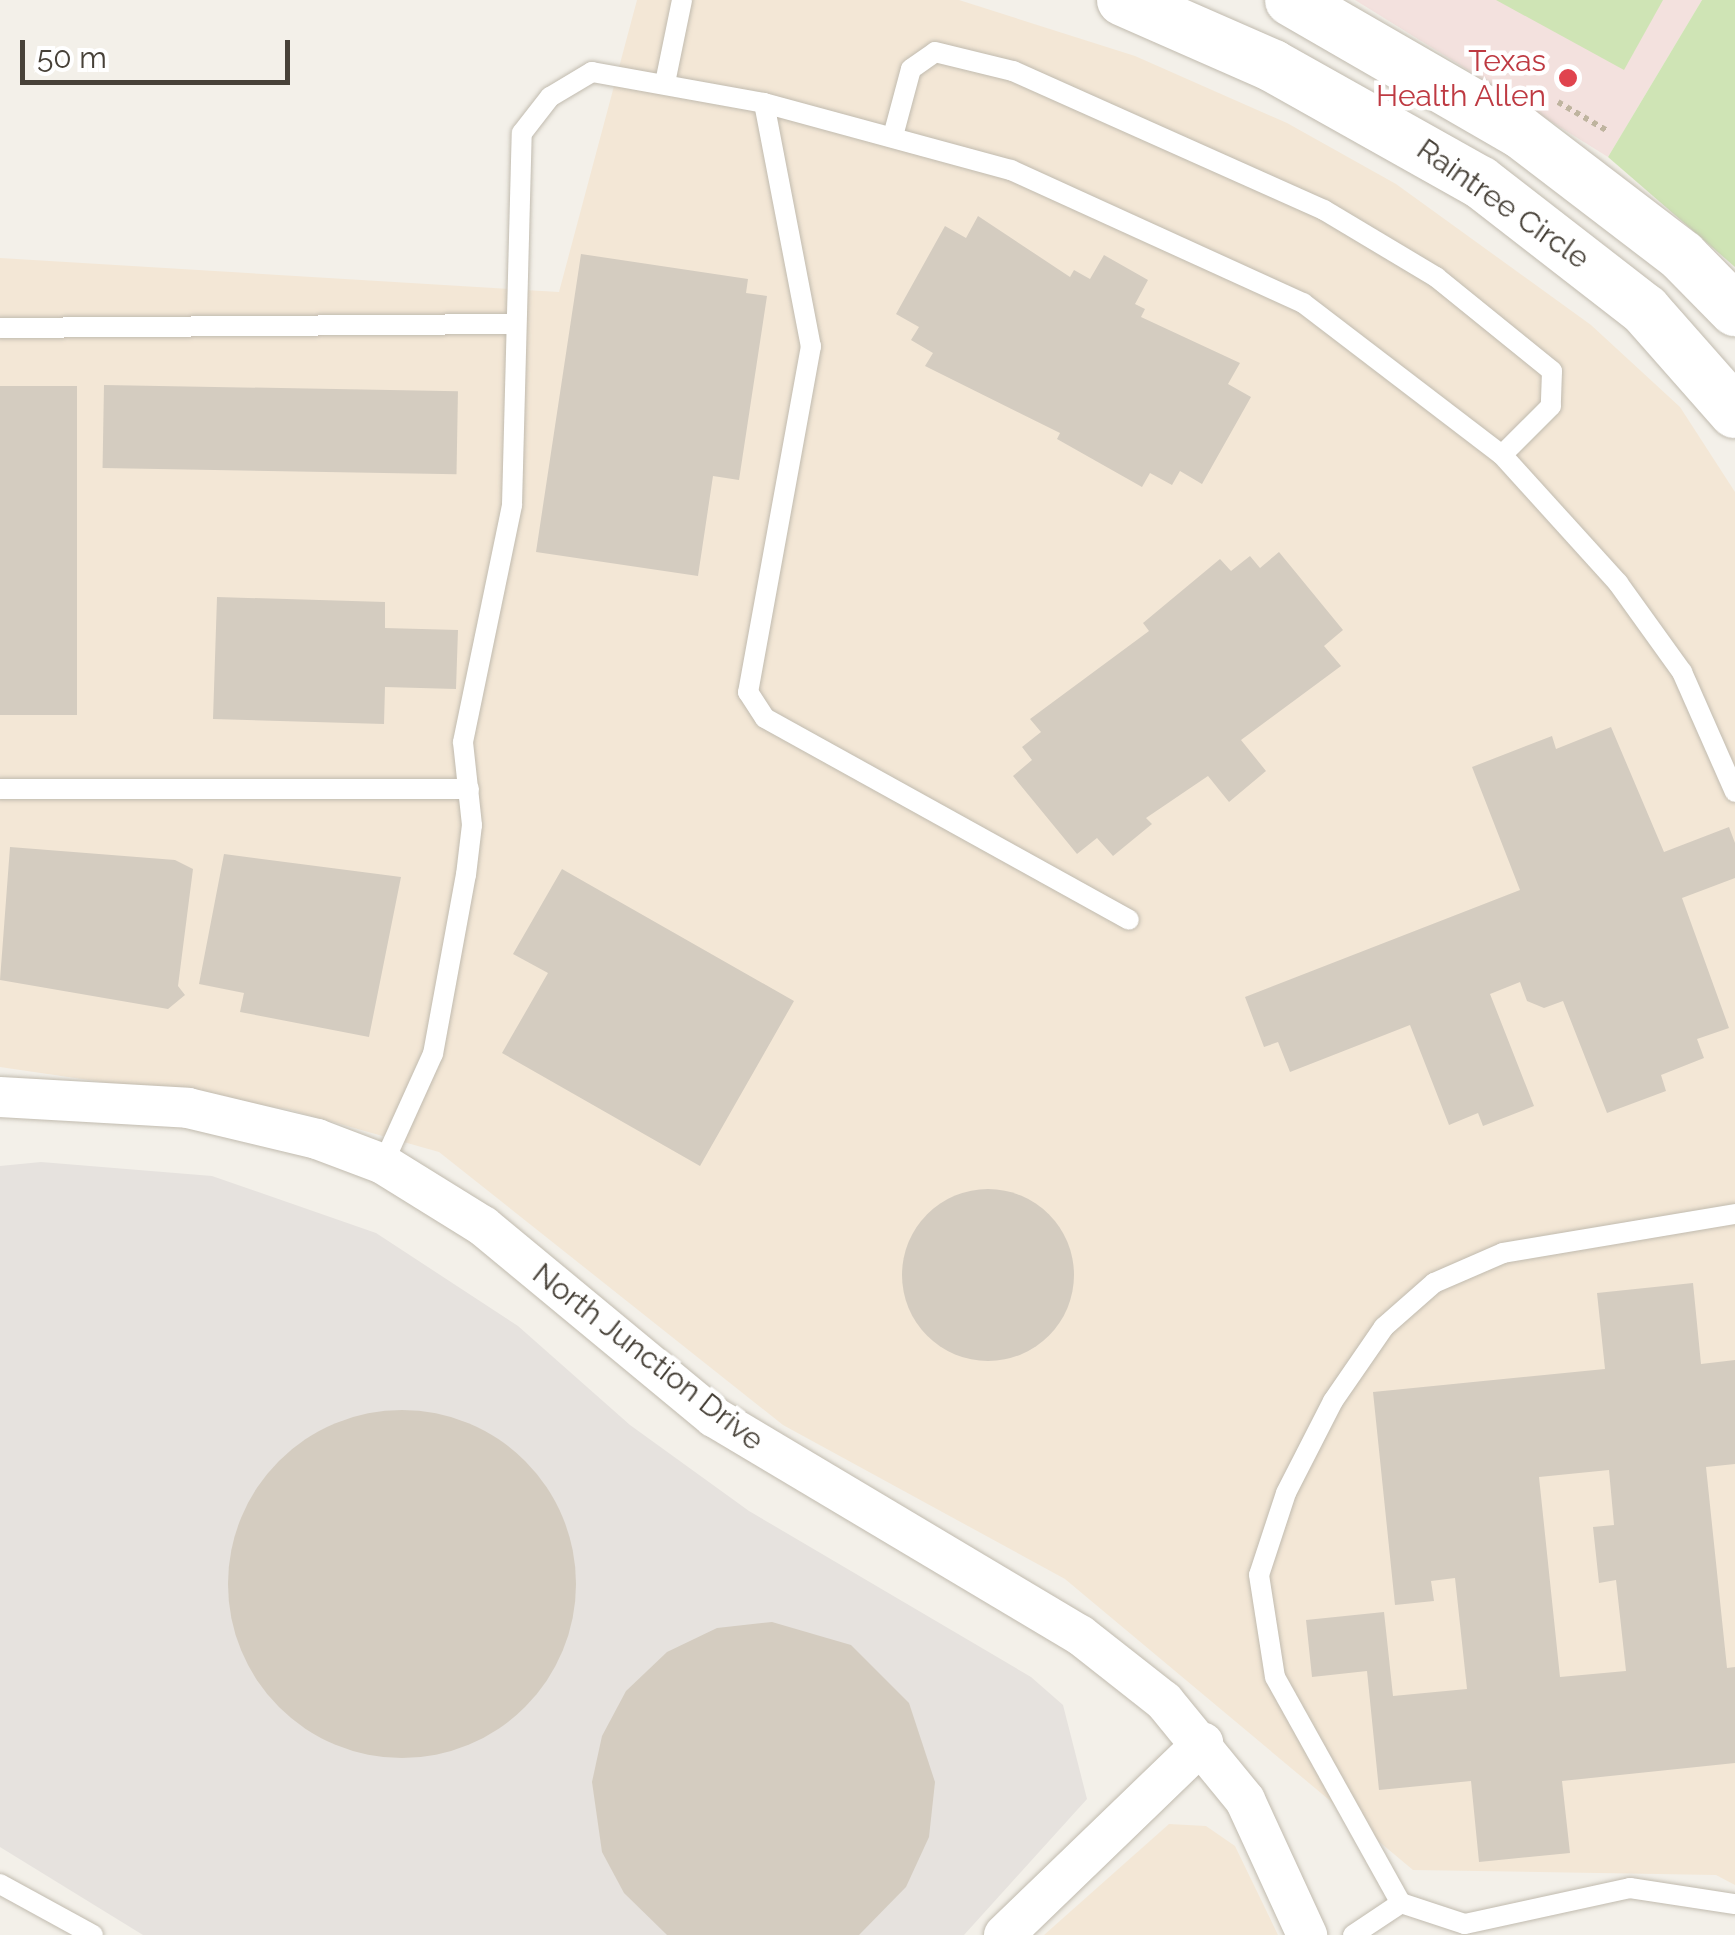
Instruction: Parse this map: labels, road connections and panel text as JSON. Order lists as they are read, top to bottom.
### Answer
{
  "streets": {
    "street": ["Raintree Circle", "North Junction Drive"]
  },
  "places": ["Texas Health Allen"],
  "scale_bar": "50 m"
}
